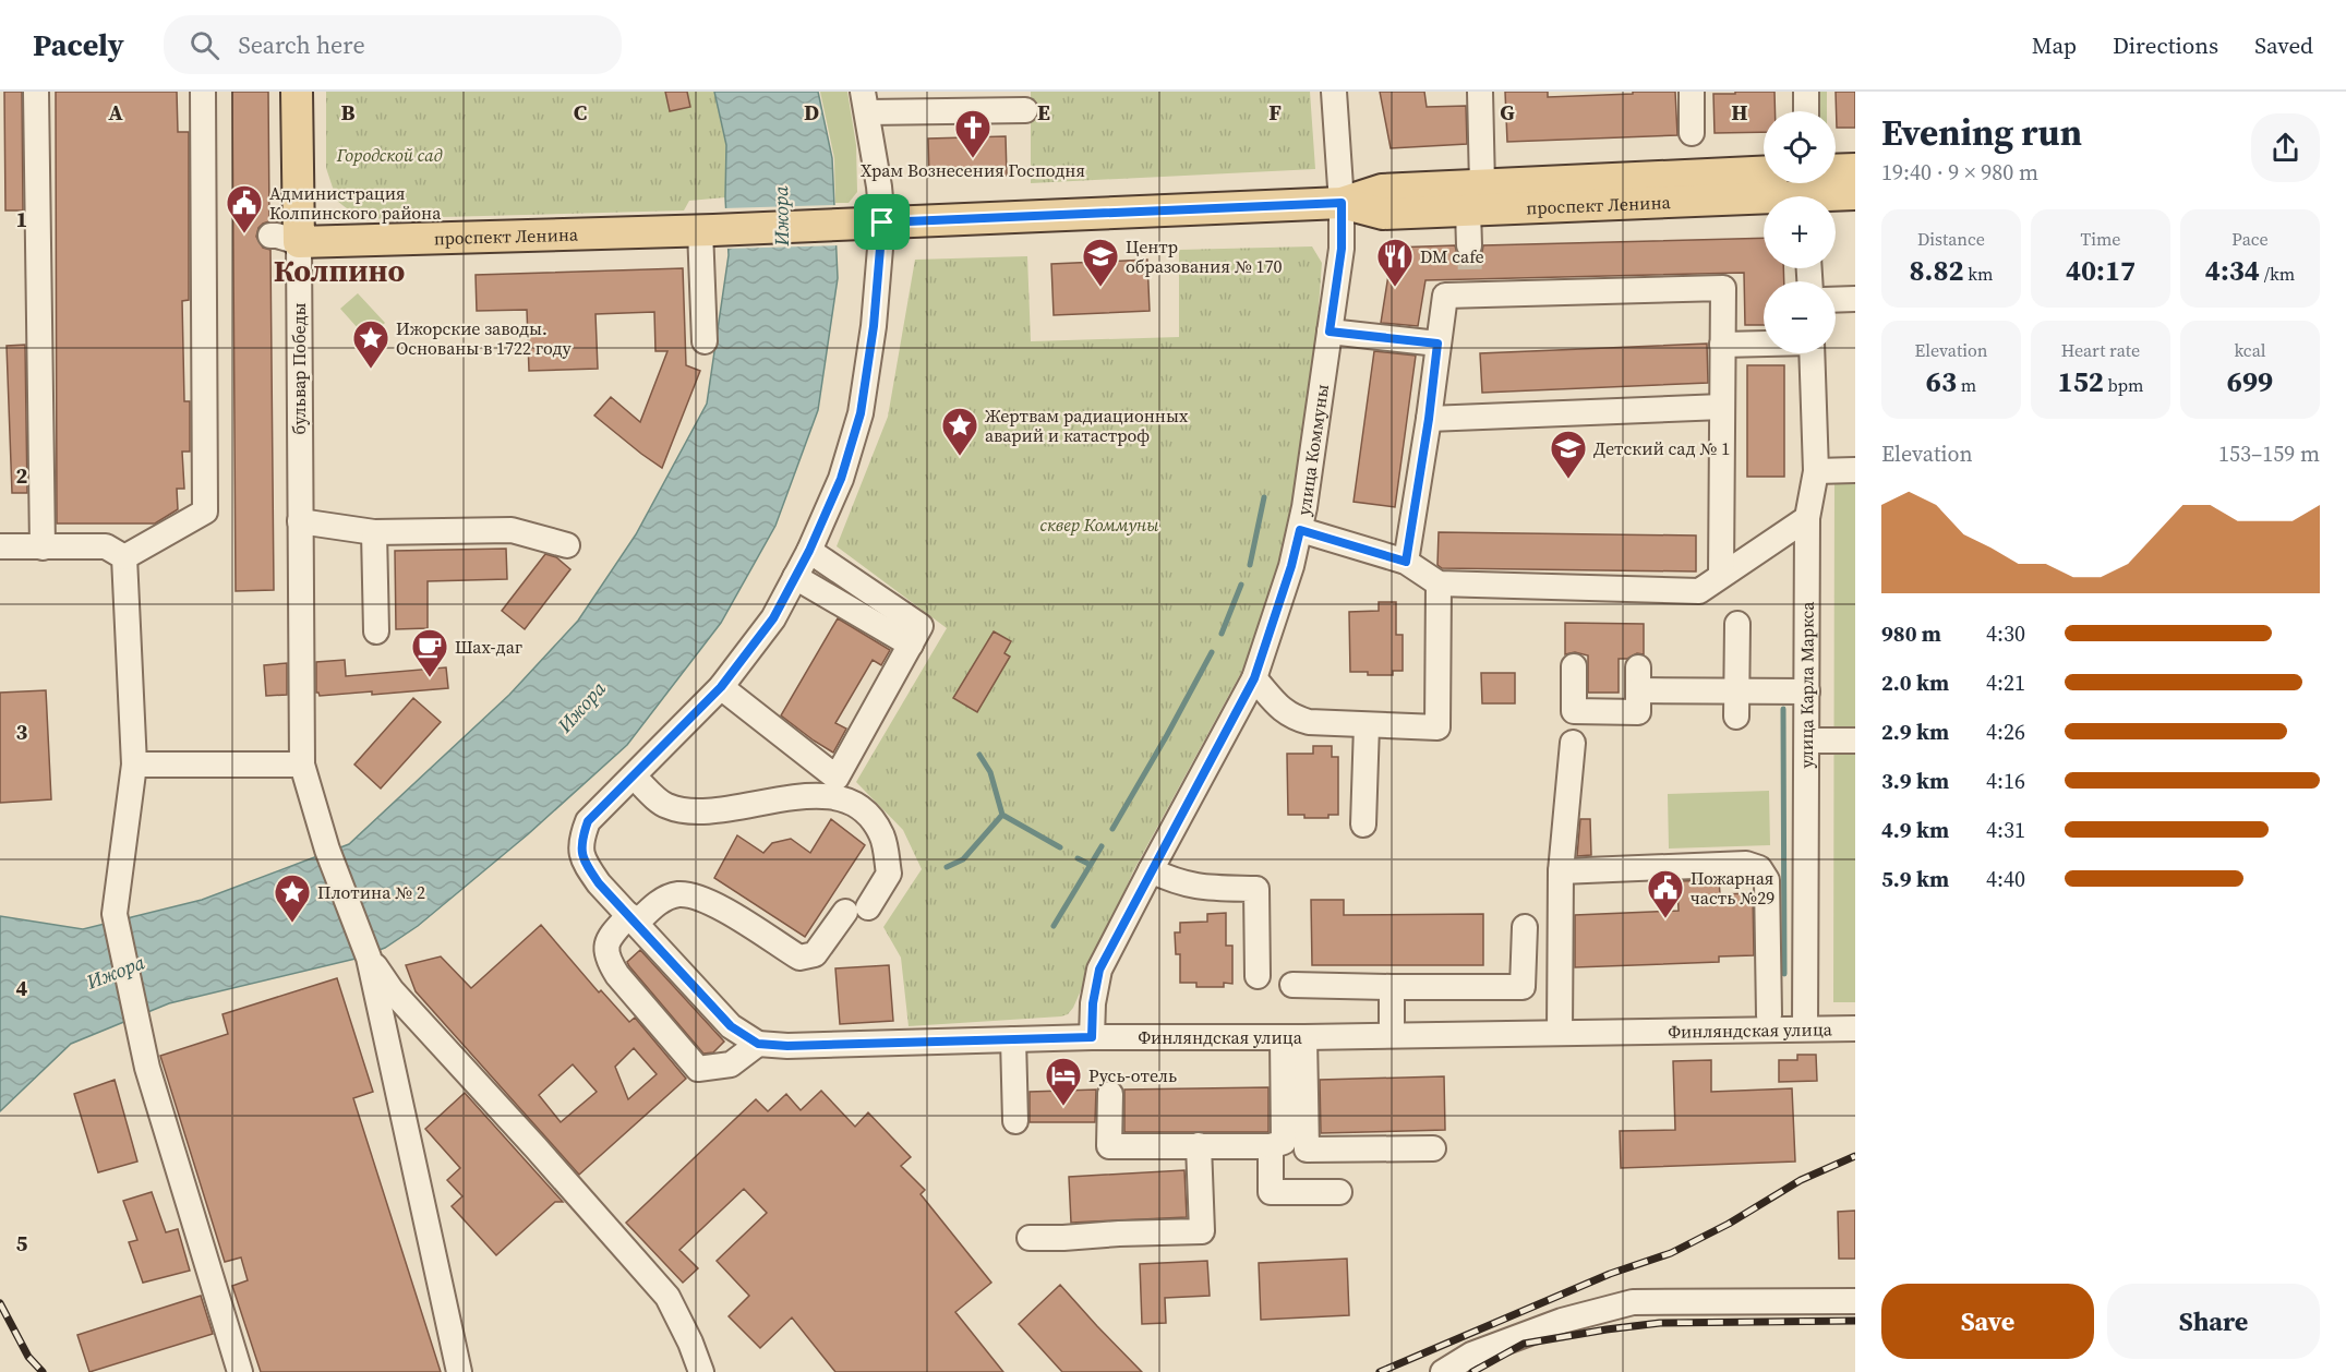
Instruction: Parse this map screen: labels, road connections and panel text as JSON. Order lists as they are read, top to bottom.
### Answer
{
  "streets": {
    "main road": ["проспект Ленина", "бульвар Победы"],
    "street": ["улица Коммуны", "улица Карла Маркса", "Финляндская улица"]
  },
  "crossings": [
    ["проспект Ленина", "бульвар Победы"],
    ["проспект Ленина", "улица Коммуны"],
    ["проспект Ленина", "Финляндская улица"],
    ["улица Коммуны", "Финляндская улица"],
    ["улица Карла Маркса", "Финляндская улица"]
  ],
  "districts": ["Колпино"],
  "water": ["Ижора"],
  "parks": ["Городской сад", "сквер Коммуны"],
  "places": {
    "church": ["Храм Вознесения Господня"],
    "public building": ["Администрация Колпинского района", "Пожарная часть №29"],
    "school or university": ["Центр образования № 170", "Детский сад № 1"],
    "restaurant": ["DM cafe"],
    "place": ["Ижорские заводы. Основаны в 1722 году", "Жертвам радиационных аварий и катастроф", "Плотина № 2"],
    "cafe": ["Шах-даг"],
    "hotel": ["Русь-отель"]
  },
  "page": {
    "header": "Pacely",
    "search": "Search here",
    "nav": ["Map", "Directions", "Saved"],
    "heading": ["Evening run", "19:40 · 9 × 980 m"],
    "map_buttons": ["+", "−"],
    "stats": [
      ["Distance", "8.82 km"],
      ["Time", "40:17"],
      ["Pace", "4:34 /km"],
      ["Elevation", "63 m"],
      ["Heart rate", "152 bpm"],
      ["kcal", "699"]
    ],
    "chart": ["Elevation", "153–159 m"],
    "list": [
      {
        "name": "980 m",
        "note": "4:30"
      },
      {
        "name": "2.0 km",
        "note": "4:21"
      },
      {
        "name": "2.9 km",
        "note": "4:26"
      },
      {
        "name": "3.9 km",
        "note": "4:16"
      },
      {
        "name": "4.9 km",
        "note": "4:31"
      },
      {
        "name": "5.9 km",
        "note": "4:40"
      }
    ],
    "buttons": ["Save", "Share"]
  },
  "grid": {
    "columns": [
      "A",
      "B",
      "C",
      "D",
      "E",
      "F",
      "G",
      "H"
    ],
    "rows": [
      "1",
      "2",
      "3",
      "4",
      "5"
    ]
  }
}
